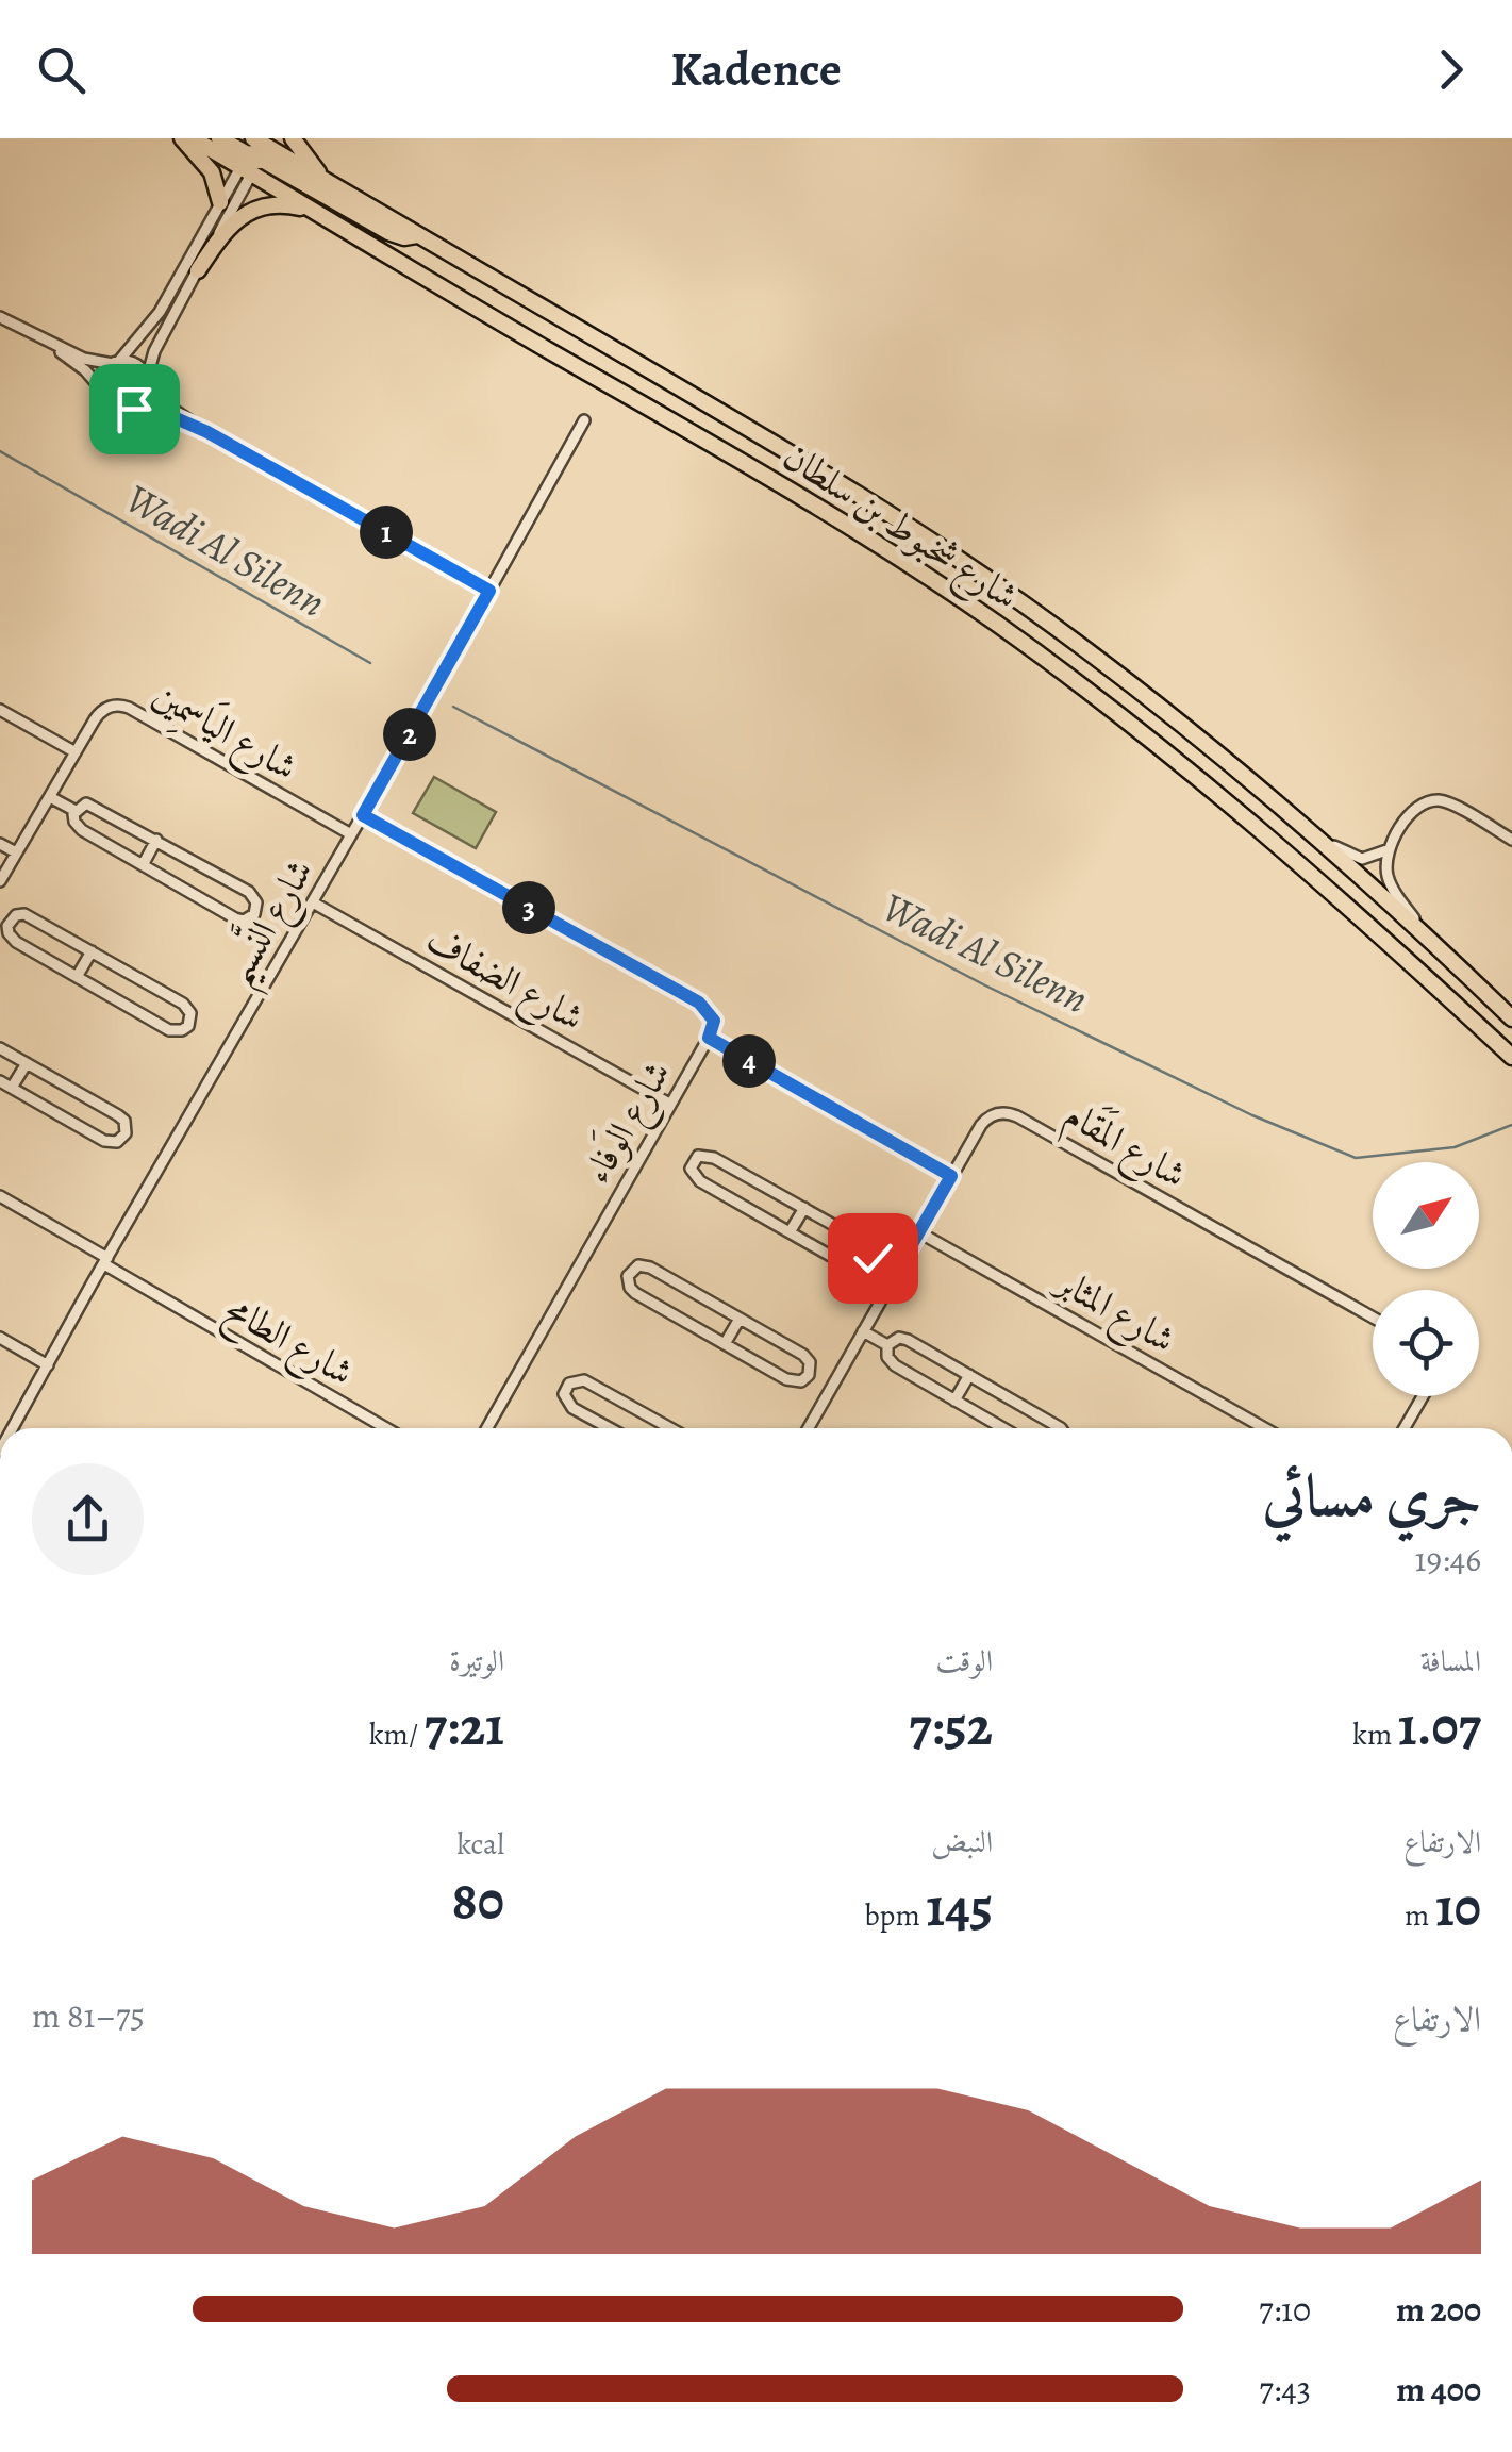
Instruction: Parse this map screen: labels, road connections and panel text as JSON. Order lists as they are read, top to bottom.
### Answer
{
  "streets": {
    "main road": ["شارع شخبوط بن سلطان"],
    "street": [
      "شارع اليَاسمِين",
      "شارع النَّسيم",
      "شارع الضفاف",
      "شارع الوَفاء",
      "شارع المَقَام",
      "شارع المثابر",
      "شارع الطامح"
    ]
  },
  "crossings": [
    ["شارع اليَاسمِين", "شارع النَّسيم"],
    ["شارع النَّسيم", "شارع الضفاف"],
    ["شارع النَّسيم", "شارع الوَفاء"],
    ["شارع النَّسيم", "شارع الطامح"],
    ["شارع الضفاف", "شارع الوَفاء"],
    ["شارع المَقَام", "شارع المثابر"]
  ],
  "water": ["Wadi Al Silenn"],
  "north": "top right",
  "page": {
    "header": "Kadence",
    "pins": [
      "1",
      "2",
      "3",
      "4"
    ],
    "heading": ["جري مسائي", "19:46"],
    "stats": [
      ["المسافة", "1.07 km"],
      ["الوقت", "7:52"],
      ["الوتيرة", "7:21 /km"],
      ["الارتفاع", "10 m"],
      ["النبض", "145 bpm"],
      ["kcal", "80"]
    ],
    "chart": ["الارتفاع", "75–81 m"],
    "list": [
      {
        "name": "200 m",
        "note": "7:10"
      },
      {
        "name": "400 m",
        "note": "7:43"
      }
    ]
  }
}
